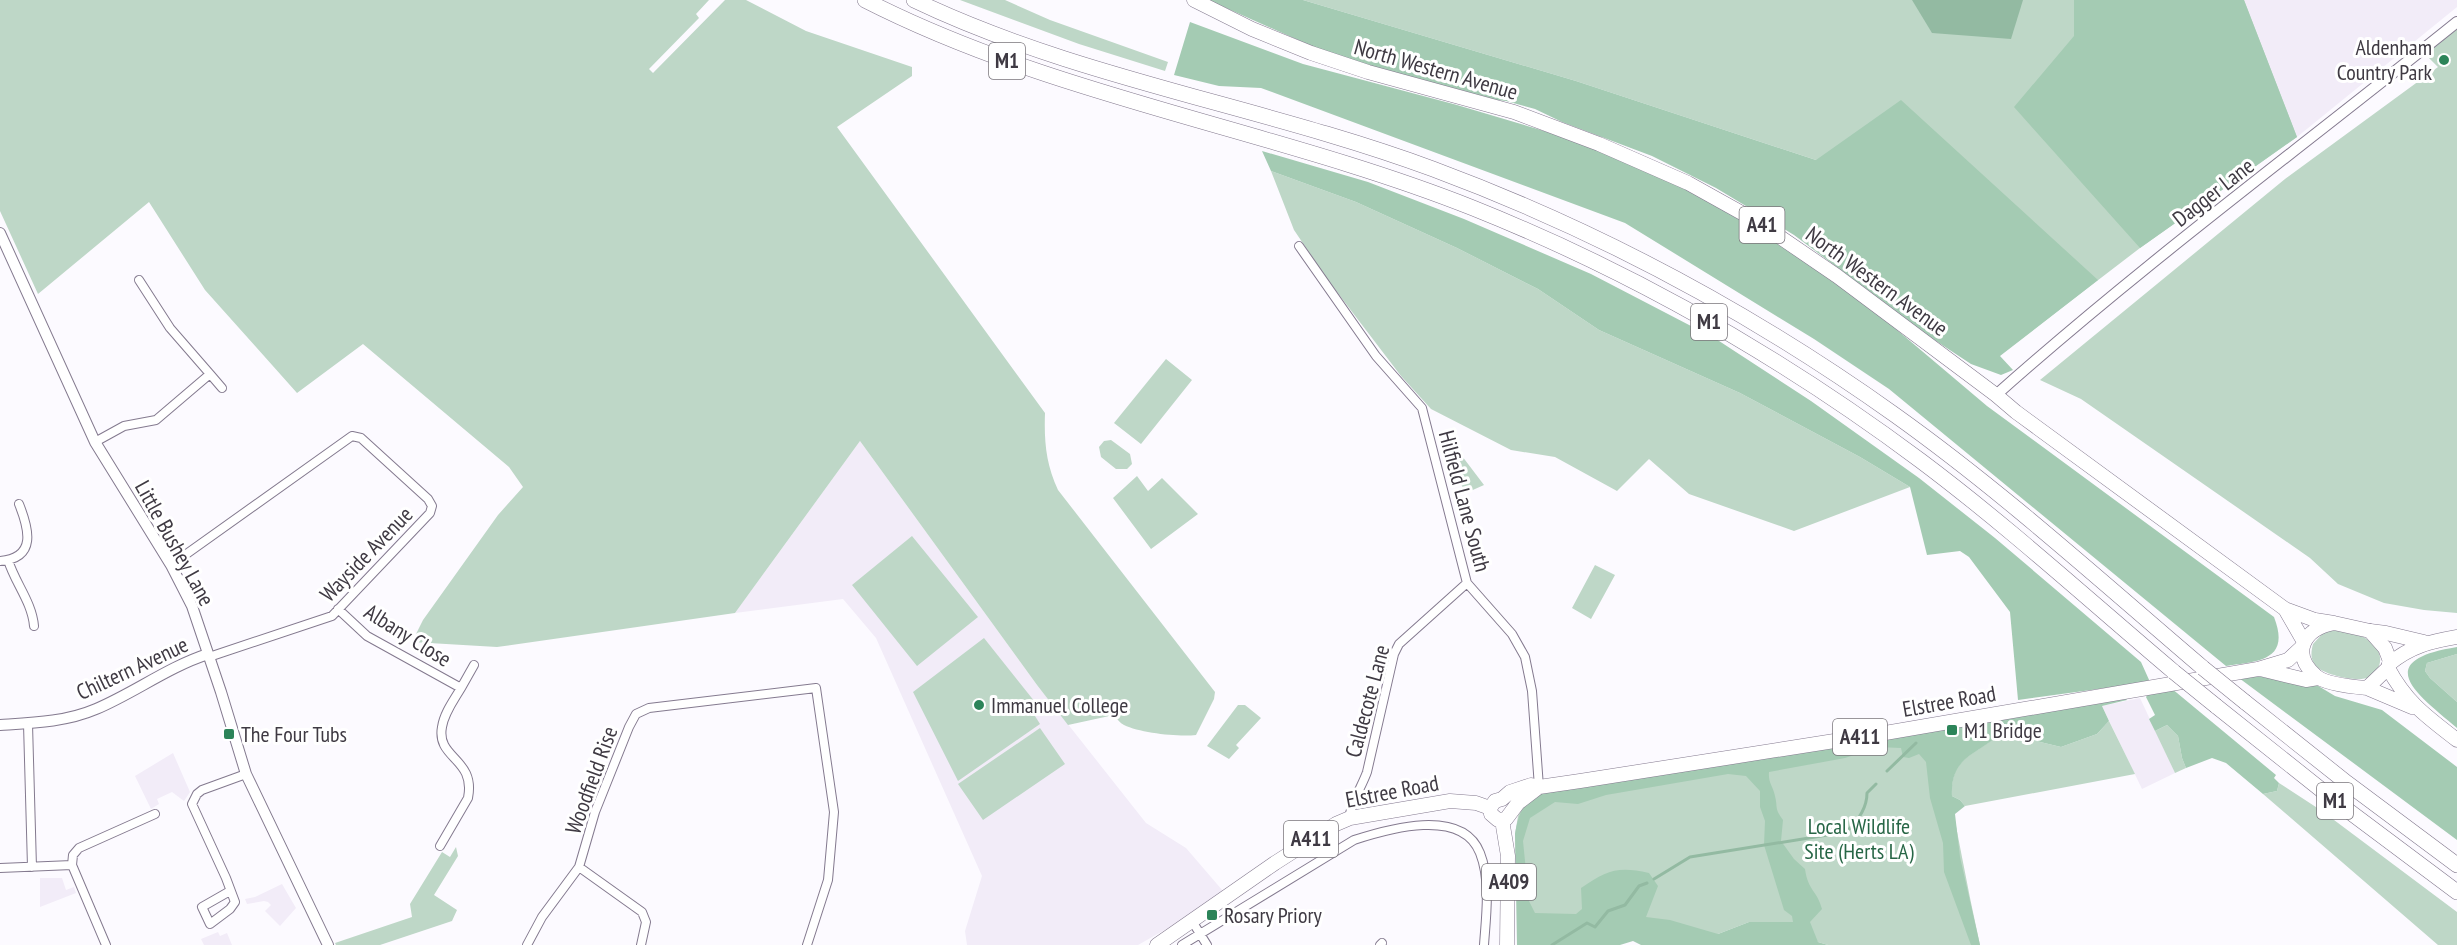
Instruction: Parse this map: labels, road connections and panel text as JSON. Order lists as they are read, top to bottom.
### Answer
{
  "streets": {
    "highway": ["M1"],
    "main road": [
      "North Western Avenue",
      "A41",
      "Elstree Road",
      "A411",
      "A409"
    ],
    "street": [
      "Dagger Lane",
      "Hilfield Lane South",
      "Little Bushey Lane",
      "Wayside Avenue",
      "Albany Close",
      "Chiltern Avenue",
      "Caldecote Lane",
      "Woodfield Rise"
    ]
  },
  "crossings": [
    ["North Western Avenue", "Dagger Lane"],
    ["North Western Avenue", "Elstree Road"],
    ["Hilfield Lane South", "Caldecote Lane"],
    ["Hilfield Lane South", "Elstree Road"],
    ["Little Bushey Lane", "Wayside Avenue"],
    ["Little Bushey Lane", "Chiltern Avenue"],
    ["Wayside Avenue", "Albany Close"],
    ["Wayside Avenue", "Chiltern Avenue"],
    ["Caldecote Lane", "Elstree Road"],
    ["Elstree Road", "A409"]
  ],
  "parks": ["Local Wildlife Site (Herts LA)"],
  "places": {
    "other": ["Aldenham Country Park", "Immanuel College"],
    "transit": ["M1 Bridge", "The Four Tubs", "Rosary Priory"]
  }
}
